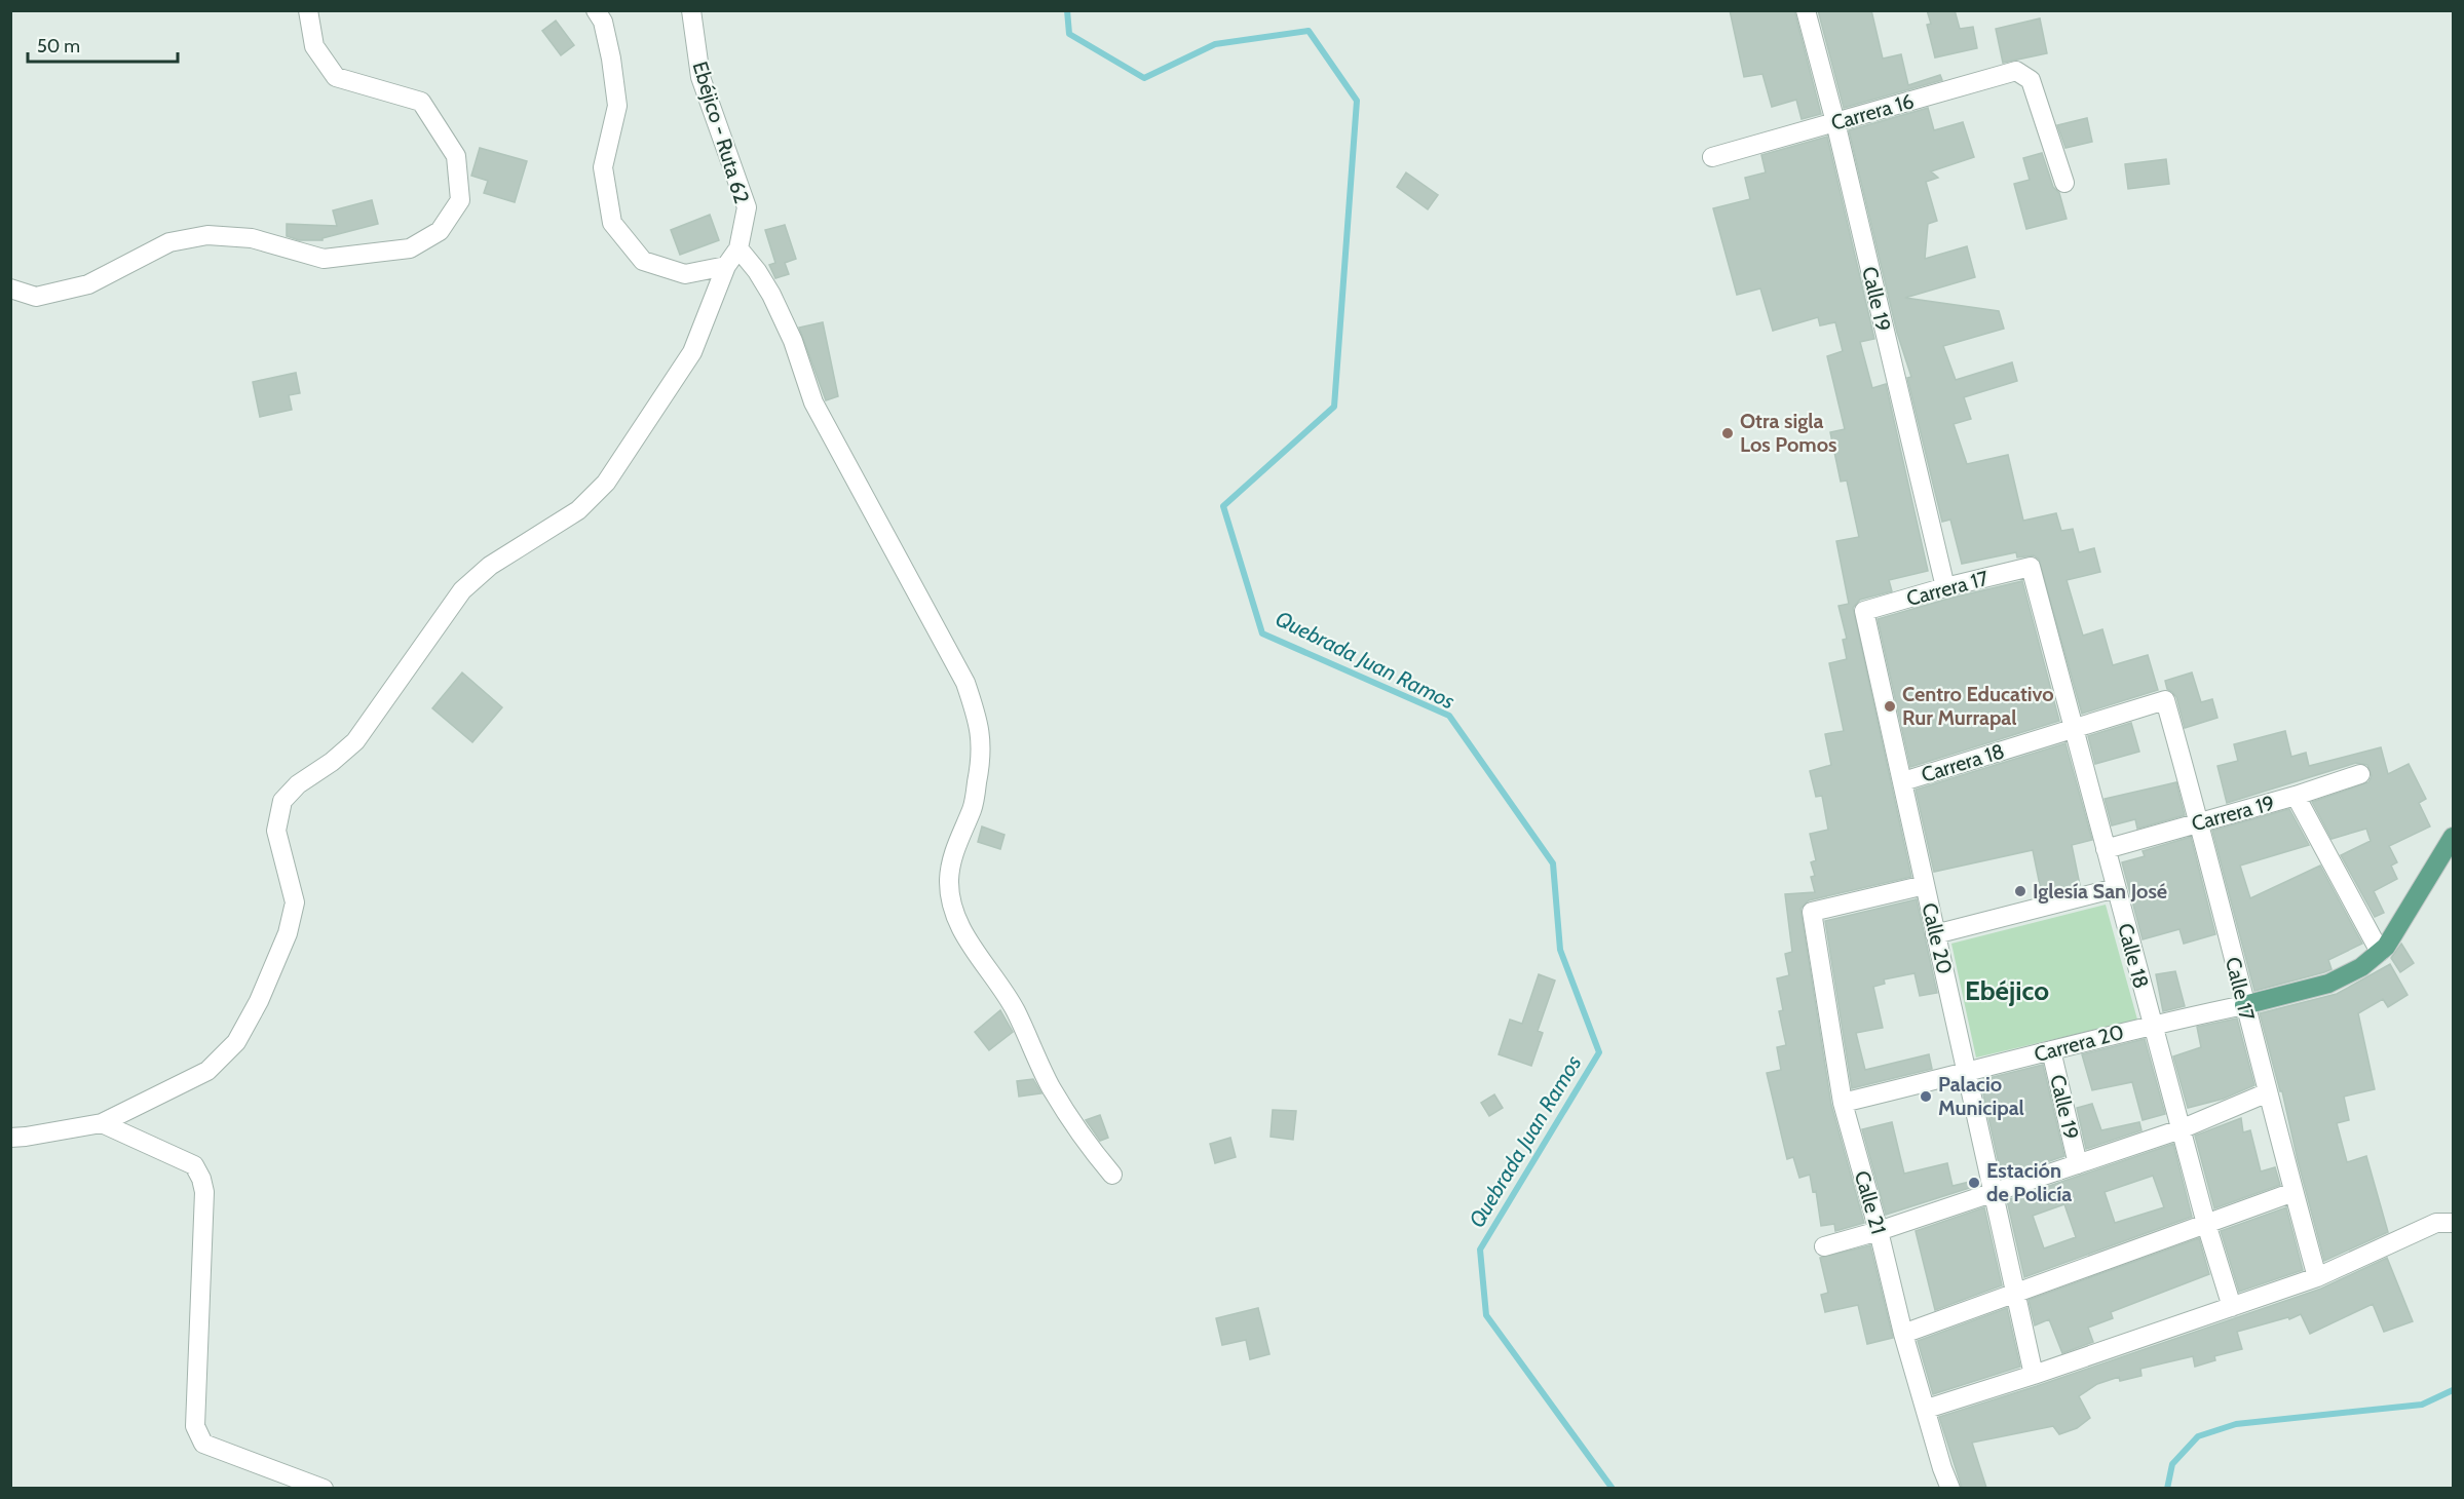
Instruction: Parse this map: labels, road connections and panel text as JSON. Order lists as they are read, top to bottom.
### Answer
{
  "streets": {
    "street": [
      "Carrera 16",
      "Ebéjico - Ruta 62",
      "Calle 19",
      "Carrera 17",
      "Carrera 18",
      "Carrera 19",
      "Calle 20",
      "Calle 18",
      "Calle 17",
      "Carrera 20",
      "Calle 21"
    ]
  },
  "crossings": [
    ["Carrera 16", "Calle 19"],
    ["Calle 19", "Carrera 17"],
    ["Calle 19", "Carrera 20"],
    ["Carrera 17", "Calle 20"],
    ["Carrera 17", "Calle 18"],
    ["Carrera 18", "Calle 20"],
    ["Carrera 18", "Calle 18"],
    ["Carrera 18", "Calle 17"],
    ["Carrera 19", "Calle 18"],
    ["Carrera 19", "Calle 17"],
    ["Calle 20", "Carrera 20"],
    ["Calle 20", "Calle 21"],
    ["Calle 18", "Carrera 20"],
    ["Calle 17", "Carrera 20"],
    ["Carrera 20", "Calle 21"]
  ],
  "districts": ["Ebéjico"],
  "water": ["Quebrada Juan Ramos"],
  "places": [
    "Otra sigla Los Pomos",
    "Centro Educativo Rur Murrapal",
    "Iglesía San José",
    "Palacio Municipal",
    "Estación de Policía"
  ],
  "scale_bar": "50 m"
}
